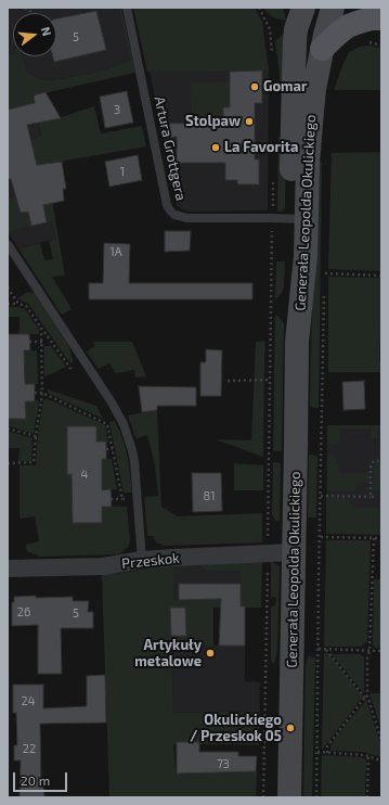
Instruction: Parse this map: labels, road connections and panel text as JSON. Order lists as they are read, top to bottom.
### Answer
{
  "streets": {
    "main road": ["Generała Leopolda Okulickiego"],
    "street": ["Przeskok"],
    "lane": ["Artura Grottgera"]
  },
  "crossings": [
    ["Artura Grottgera", "Generała Leopolda Okulickiego"],
    ["Generała Leopolda Okulickiego", "Przeskok"]
  ],
  "places": [
    "Gomar",
    "Stolpaw",
    "La Favorita",
    "Artykuły metalowe",
    "Okulickiego / Przeskok 05"
  ],
  "house_numbers": [
    "5",
    "3",
    "1",
    "1A",
    "4",
    "81",
    "26",
    "5",
    "24",
    "22",
    "73"
  ],
  "scale_bar": "20 m",
  "north": "right"
}
